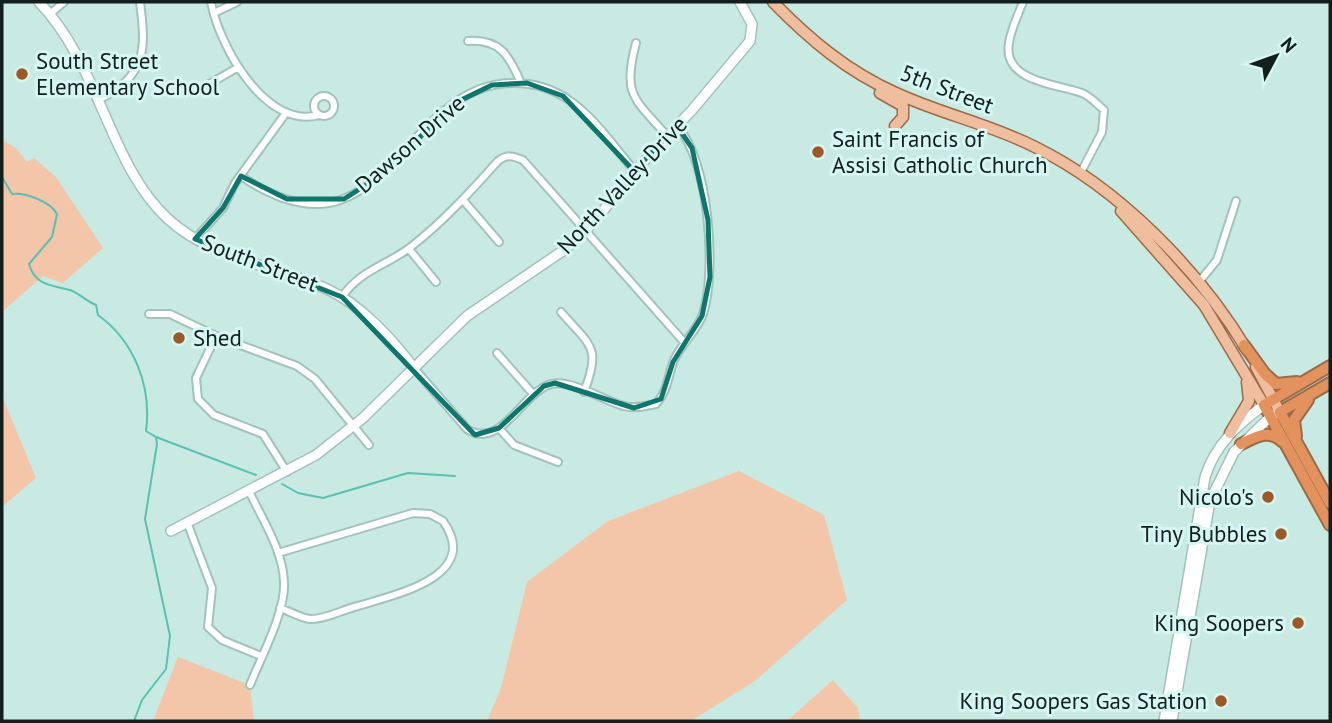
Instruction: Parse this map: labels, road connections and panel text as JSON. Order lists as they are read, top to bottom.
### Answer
{
  "streets": {
    "highway": ["5th Street"],
    "street": ["Dawson Drive", "North Valley Drive", "South Street"]
  },
  "crossings": [
    ["Dawson Drive", "North Valley Drive"],
    ["North Valley Drive", "South Street"]
  ],
  "places": [
    "South Street Elementary School",
    "Saint Francis of Assisi Catholic Church",
    "Shed",
    "Nicolo's",
    "Tiny Bubbles",
    "King Soopers",
    "King Soopers Gas Station"
  ],
  "north": "top right"
}
